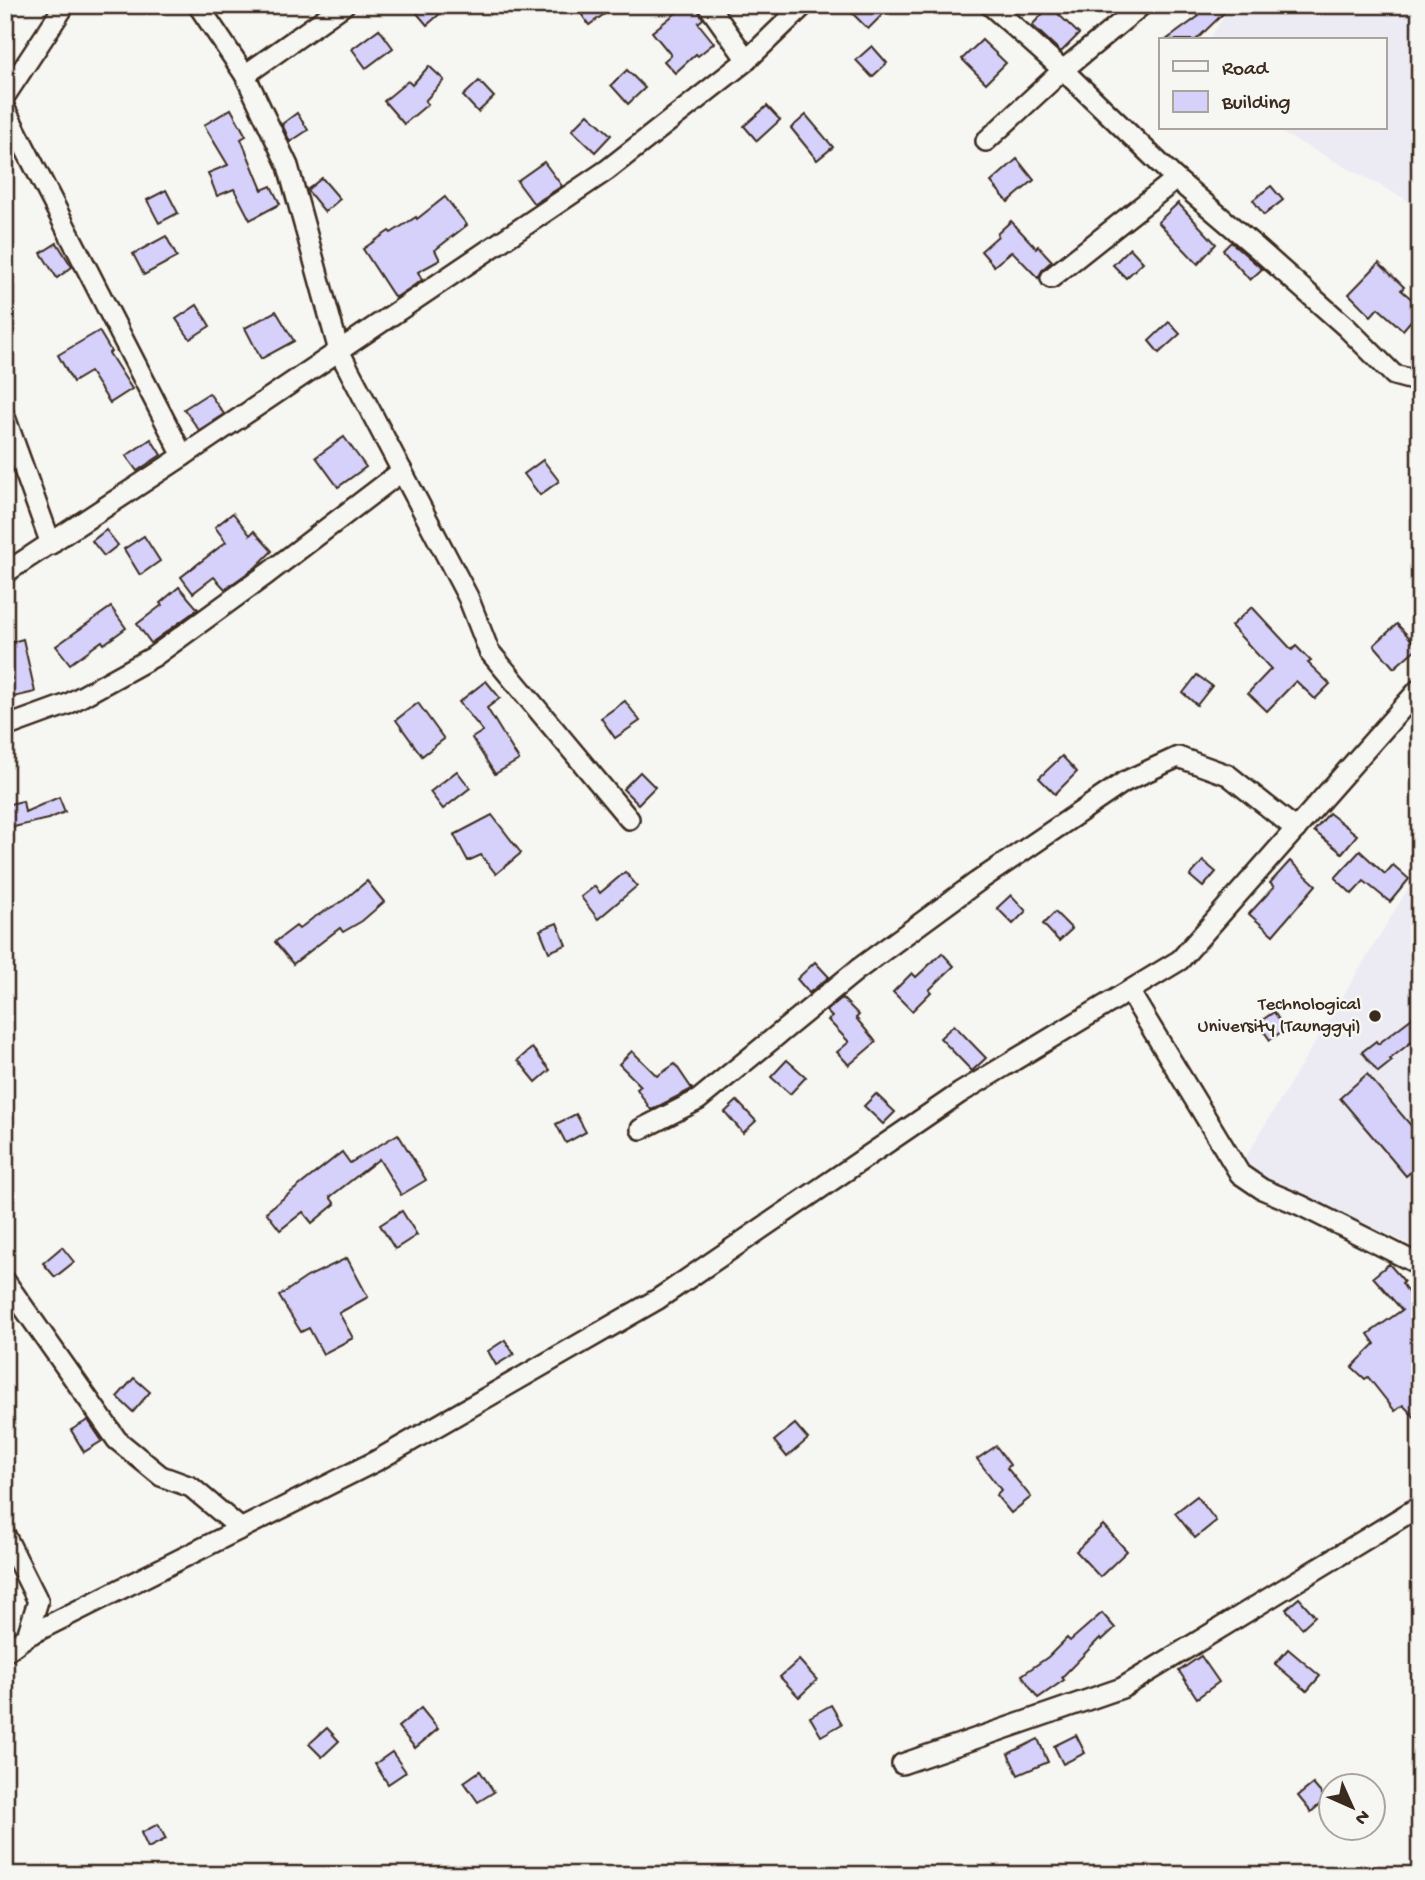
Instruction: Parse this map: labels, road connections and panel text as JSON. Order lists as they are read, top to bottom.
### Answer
{
  "places": ["Technological University (Taunggyi)"],
  "legend": ["Road", "Building"],
  "north": "bottom right"
}
